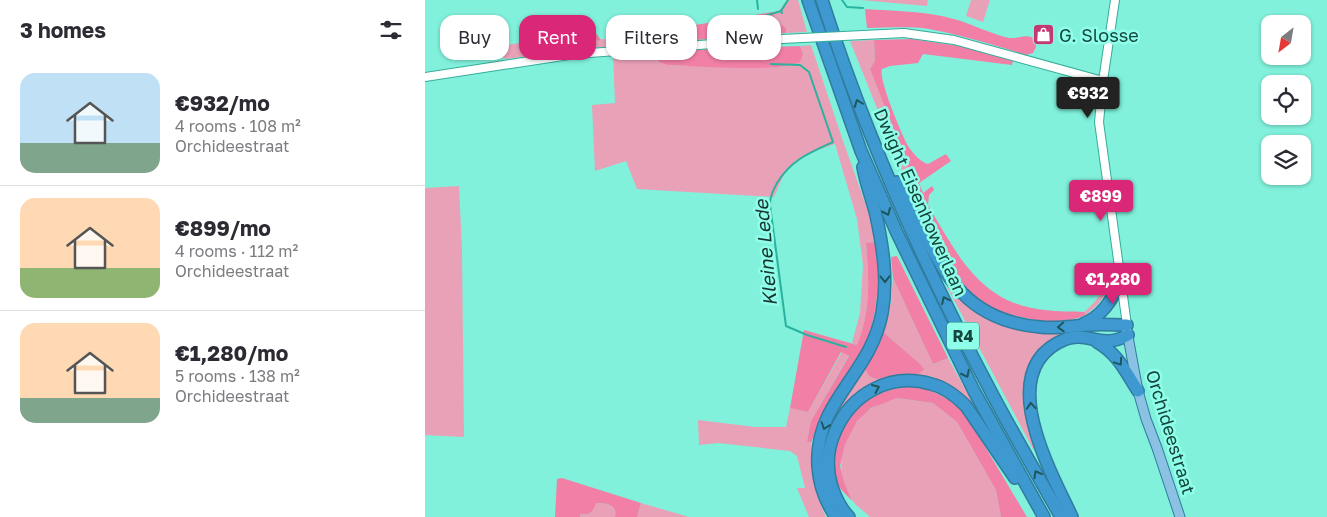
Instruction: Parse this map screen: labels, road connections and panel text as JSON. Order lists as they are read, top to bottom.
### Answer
{
  "streets": {
    "highway": ["Dwight Eisenhowerlaan", "R4"],
    "main road": ["Orchideestraat"]
  },
  "water": ["Kleine Lede"],
  "places": {
    "shop": ["G. Slosse"]
  },
  "north": "bottom left",
  "page": {
    "heading": "3 homes",
    "chip": [
      "Buy",
      "Rent",
      "Filters",
      "New"
    ],
    "list": [
      {
        "name": "€932/mo",
        "note": "4 rooms · 108 m² · Orchideestraat"
      },
      {
        "name": "€899/mo",
        "note": "4 rooms · 112 m² · Orchideestraat"
      },
      {
        "name": "€1,280/mo",
        "note": "5 rooms · 138 m² · Orchideestraat"
      }
    ],
    "price": ["€932", "€899", "€1,280"]
  }
}
